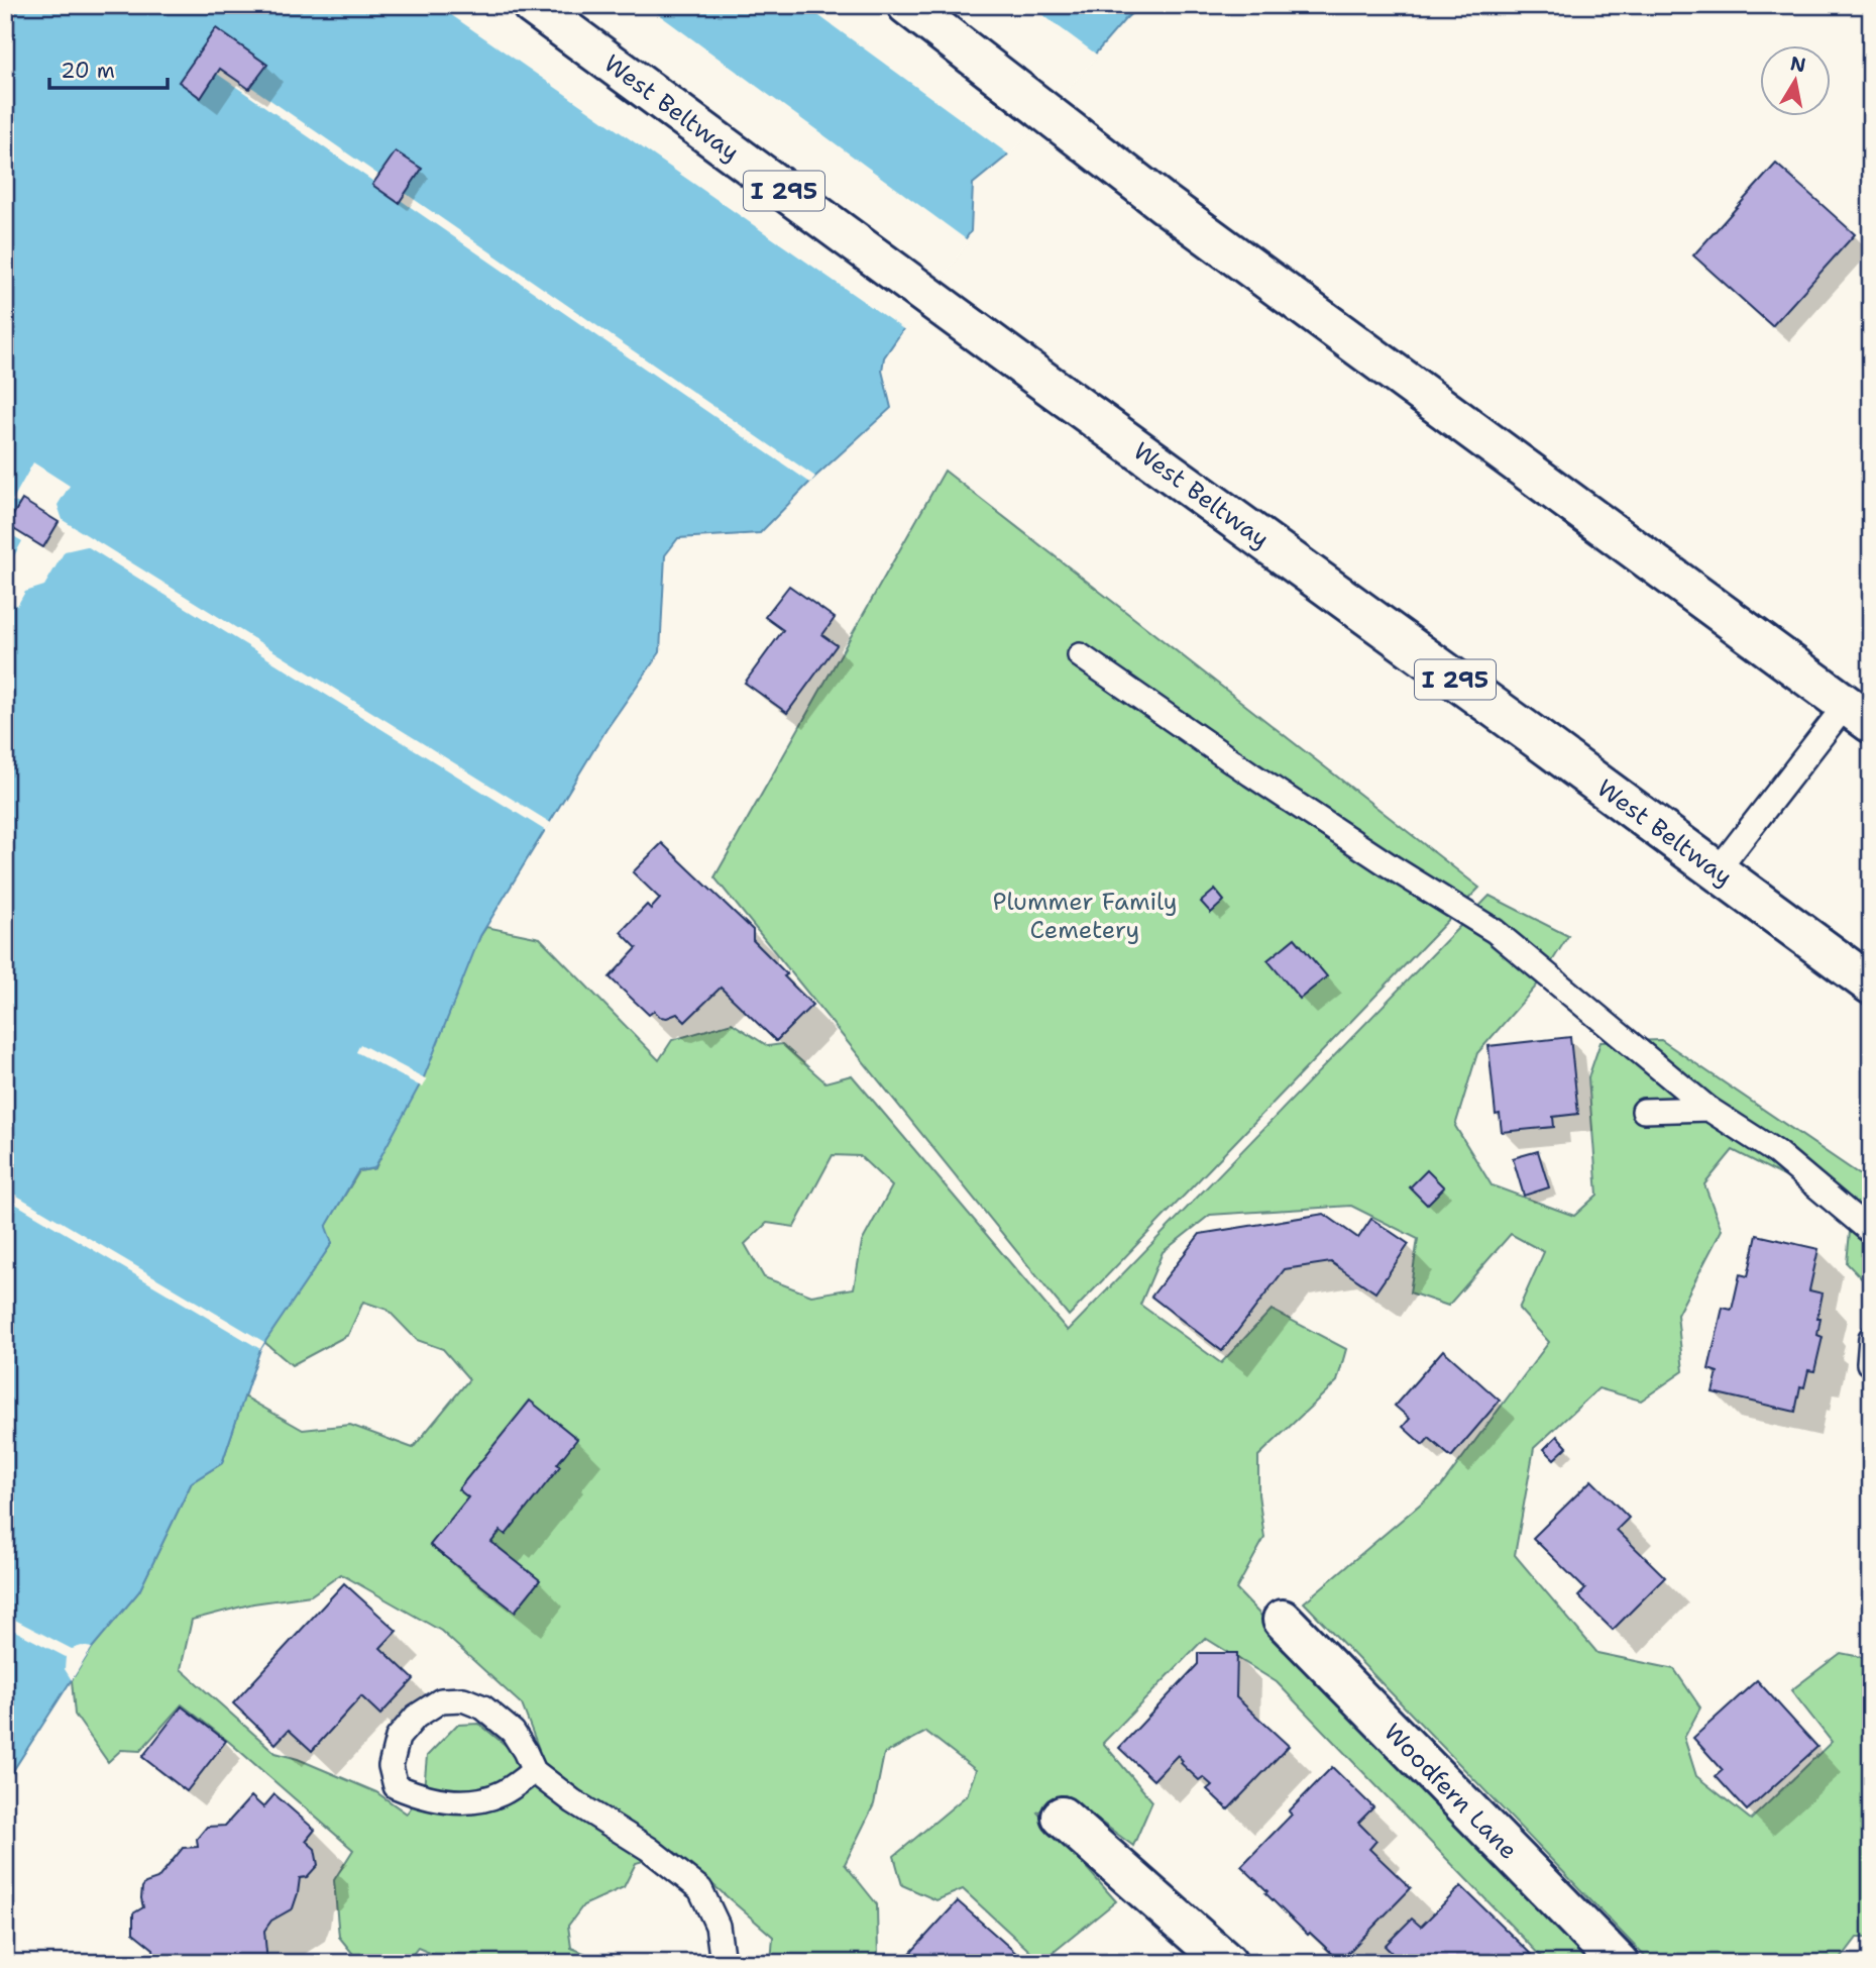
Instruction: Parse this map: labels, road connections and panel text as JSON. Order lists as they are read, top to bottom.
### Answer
{
  "streets": {
    "main road": ["West Beltway", "I 295", "Woodfern Lane"]
  },
  "parks": ["Plummer Family Cemetery"],
  "scale_bar": "20 m",
  "north": "top"
}
